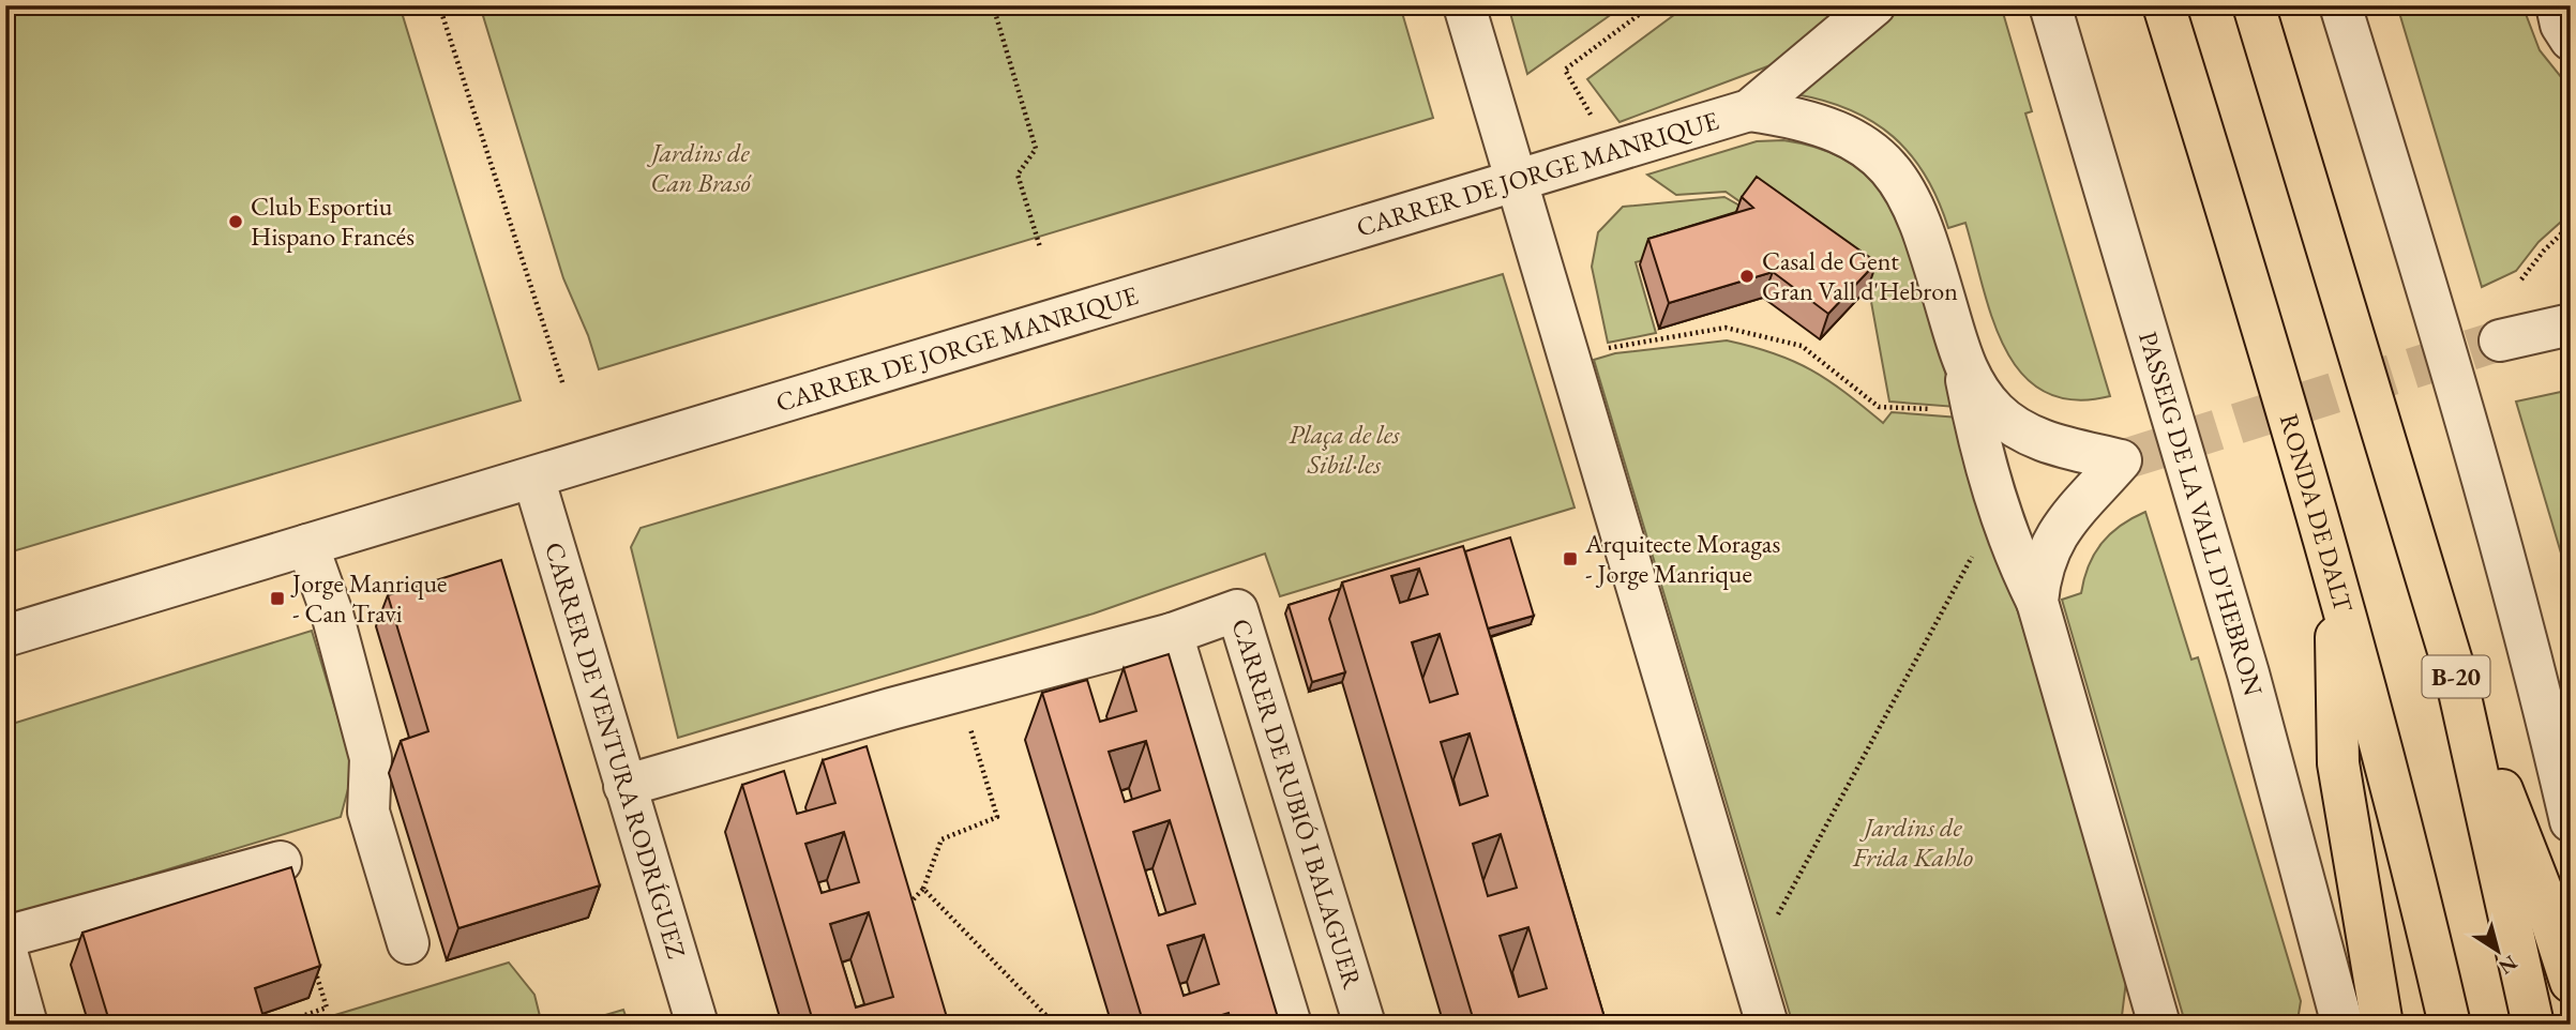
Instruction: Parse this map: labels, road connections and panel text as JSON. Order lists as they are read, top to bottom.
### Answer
{
  "streets": {
    "highway": ["RONDA DE DALT", "B-20"],
    "street": [
      "CARRER DE JORGE MANRIQUE",
      "PASSEIG DE LA VALL D'HEBRON",
      "CARRER DE VENTURA RODRÍGUEZ",
      "CARRER DE RUBIÓ I BALAGUER"
    ]
  },
  "crossings": [
    ["CARRER DE JORGE MANRIQUE", "CARRER DE VENTURA RODRÍGUEZ"]
  ],
  "parks": ["Jardins de Can Brasó", "Plaça de les Sibil·les", "Jardins de Frida Kahlo"],
  "places": {
    "other": ["Club Esportiu Hispano Francés", "Casal de Gent Gran Vall d'Hebron"],
    "transit": ["Arquitecte Moragas - Jorge Manrique", "Jorge Manrique - Can Travi"]
  },
  "north": "bottom right"
}
